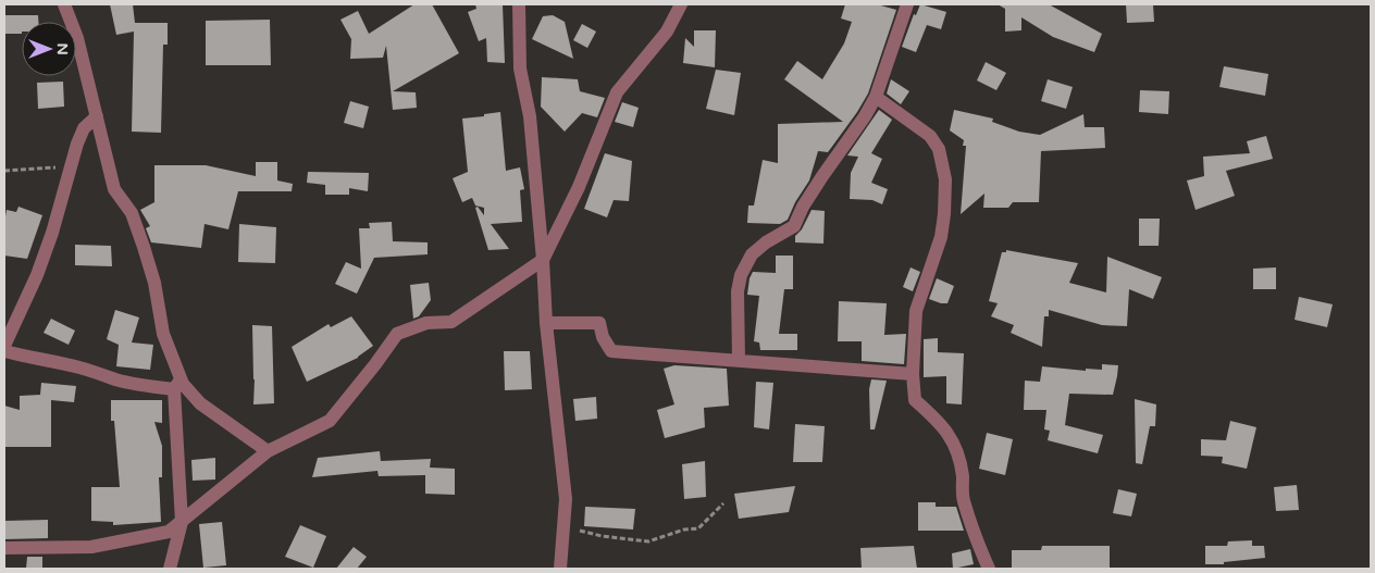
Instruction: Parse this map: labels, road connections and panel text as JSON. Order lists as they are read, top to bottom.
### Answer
{
  "north": "right"
}
